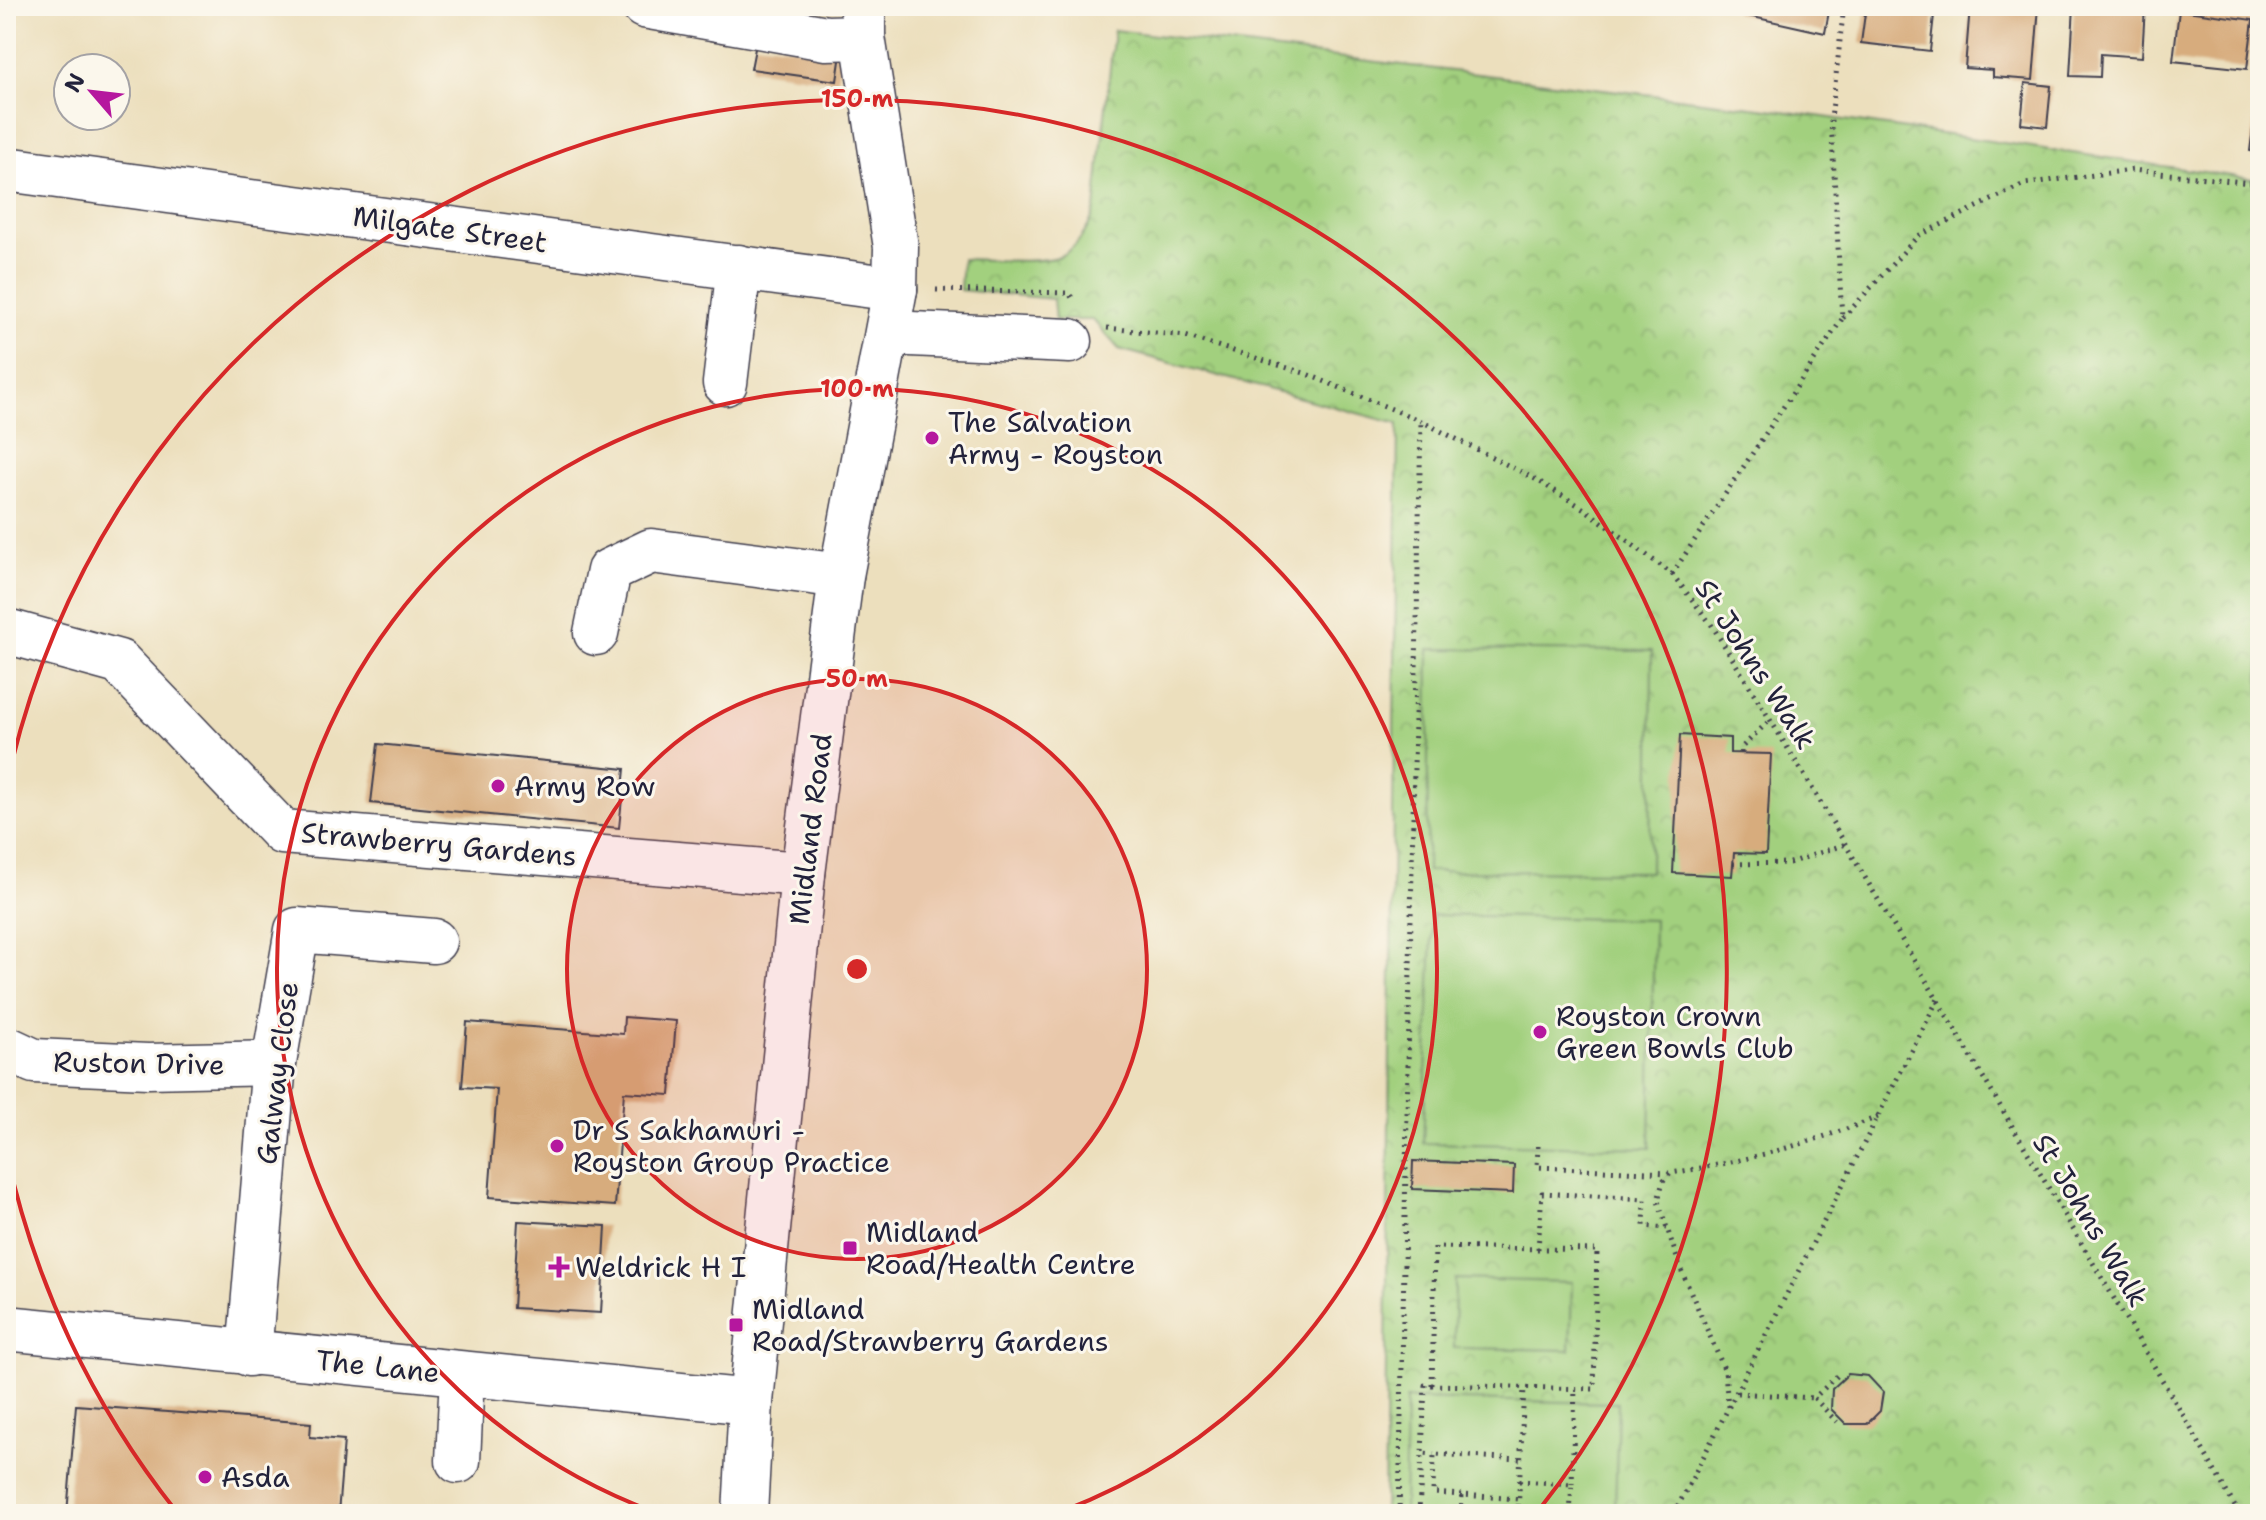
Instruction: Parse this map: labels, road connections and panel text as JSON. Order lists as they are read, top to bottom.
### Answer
{
  "streets": {
    "street": [
      "Milgate Street",
      "Midland Road",
      "Strawberry Gardens",
      "Ruston Drive",
      "Galway Close",
      "The Lane"
    ],
    "path": ["St Johns Walk"]
  },
  "crossings": [
    ["Milgate Street", "St Johns Walk"],
    ["Milgate Street", "Midland Road"],
    ["St Johns Walk", "Midland Road"],
    ["Midland Road", "Strawberry Gardens"],
    ["Midland Road", "The Lane"],
    ["Ruston Drive", "Galway Close"],
    ["Galway Close", "The Lane"]
  ],
  "places": {
    "other": [
      "The Salvation Army - Royston",
      "Army Row",
      "Royston Crown Green Bowls Club",
      "Dr S Sakhamuri - Royston Group Practice",
      "Asda"
    ],
    "transit": ["Midland Road/Health Centre", "Midland Road/Strawberry Gardens"],
    "health": ["Weldrick H I"]
  },
  "north": "top left",
  "rings": ["150 m", "100 m", "50 m"]
}
